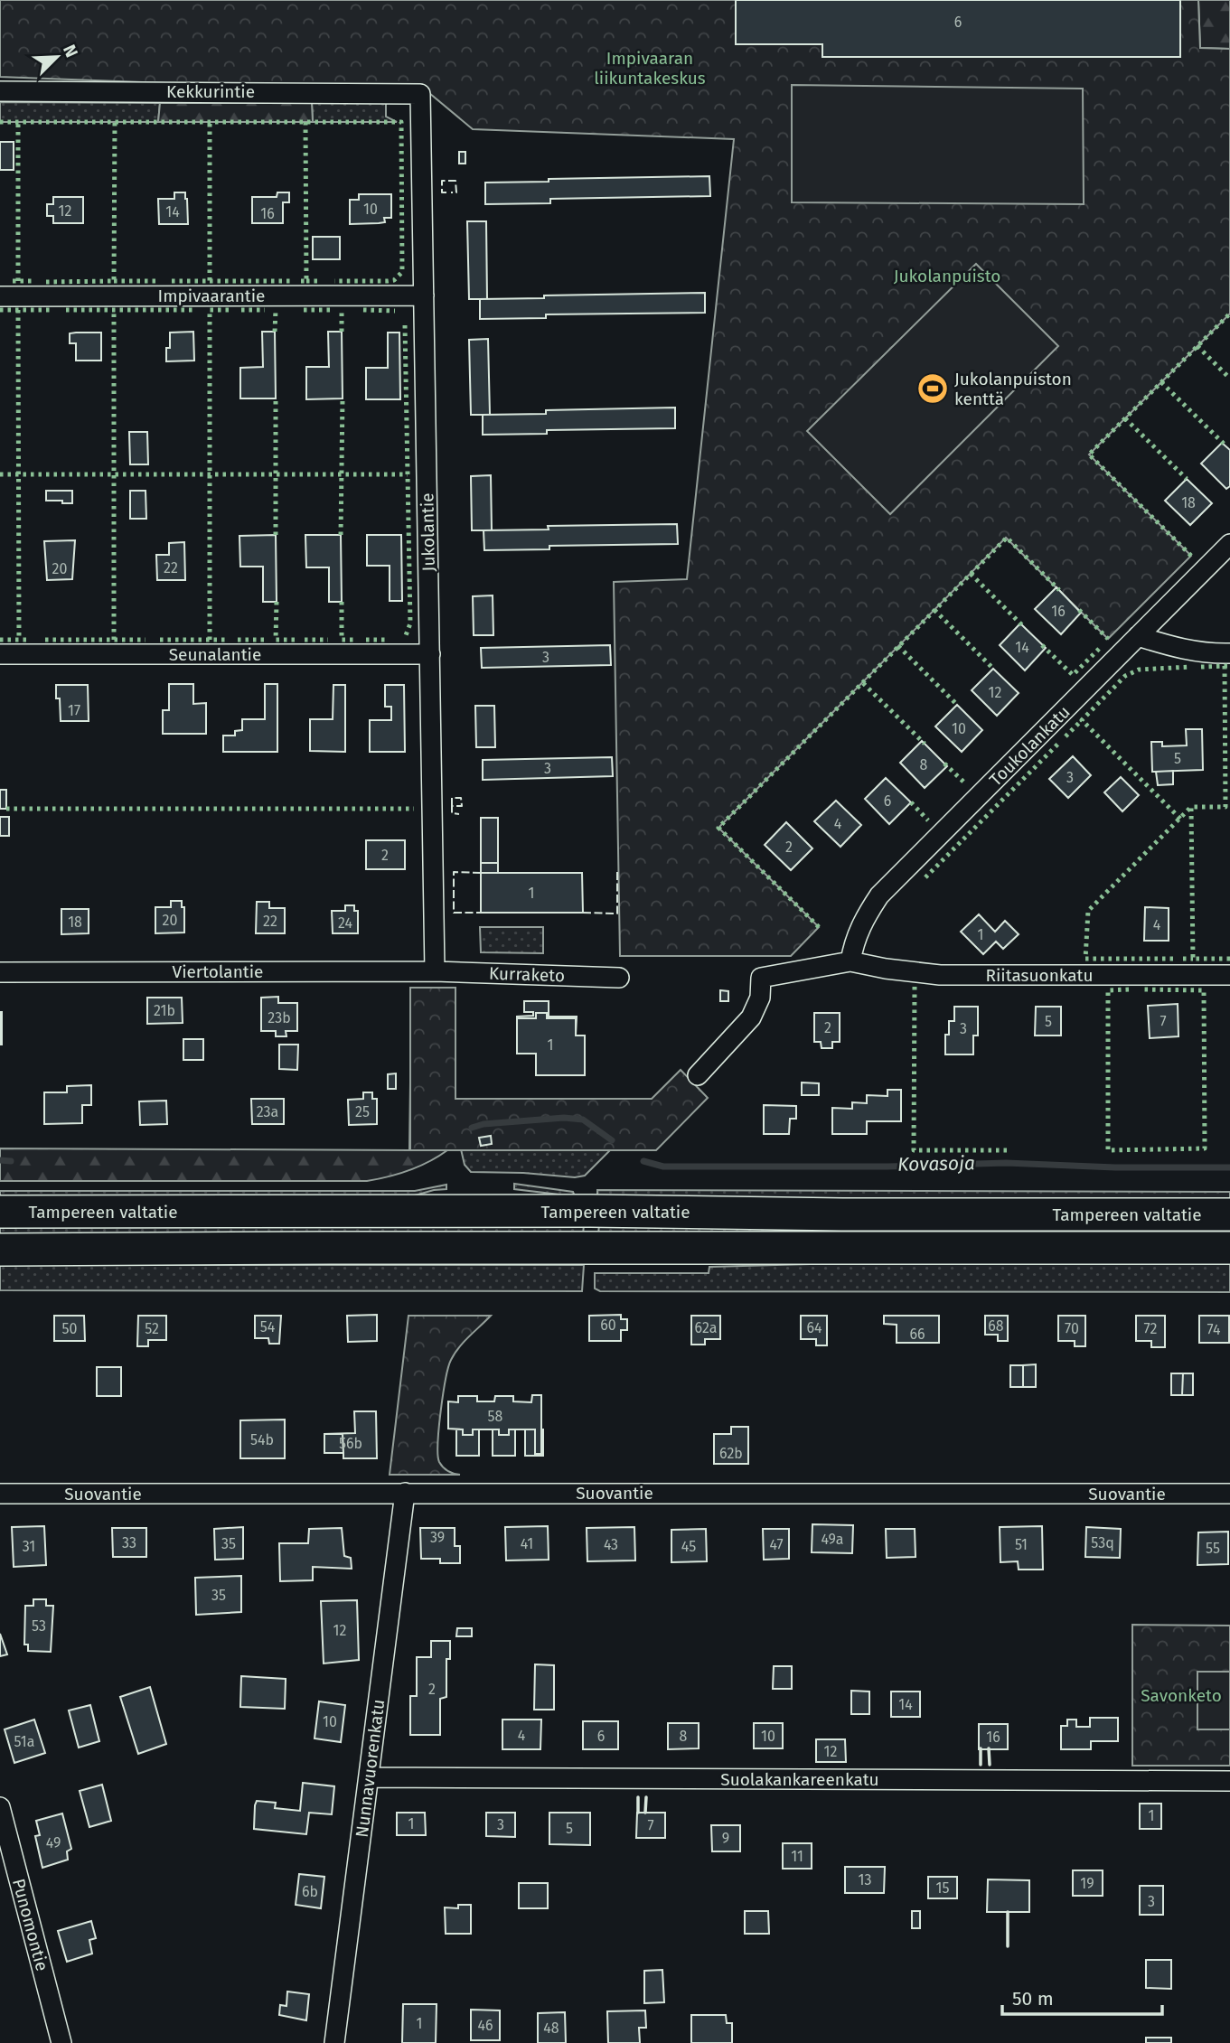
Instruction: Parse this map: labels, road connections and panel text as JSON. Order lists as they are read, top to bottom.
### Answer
{
  "streets": {
    "highway": ["Tampereen valtatie"],
    "street": [
      "Kekkurintie",
      "Impivaarantie",
      "Jukolantie",
      "Seunalantie",
      "Toukolankatu",
      "Viertolantie",
      "Kurraketo",
      "Riitasuonkatu",
      "Suovantie",
      "Nunnavuorenkatu",
      "Suolakankareenkatu",
      "Punomontie"
    ]
  },
  "crossings": [
    ["Kekkurintie", "Jukolantie"],
    ["Impivaarantie", "Jukolantie"],
    ["Jukolantie", "Seunalantie"],
    ["Jukolantie", "Viertolantie"],
    ["Jukolantie", "Kurraketo"],
    ["Toukolankatu", "Riitasuonkatu"],
    ["Viertolantie", "Kurraketo"],
    ["Suovantie", "Nunnavuorenkatu"],
    ["Nunnavuorenkatu", "Suolakankareenkatu"]
  ],
  "water": ["Kovasoja"],
  "parks": ["Impivaaran liikuntakeskus", "Jukolanpuisto", "Savonketo"],
  "places": {
    "sports": ["Jukolanpuiston kenttä"]
  },
  "house_numbers": [
    "6",
    "10",
    "12",
    "14",
    "16",
    "18",
    "22",
    "20",
    "16",
    "14",
    "3",
    "12",
    "17",
    "10",
    "5",
    "8",
    "3",
    "3",
    "6",
    "4",
    "2",
    "2",
    "1",
    "20",
    "22",
    "18",
    "24",
    "4",
    "1",
    "21b",
    "23b",
    "5",
    "7",
    "2",
    "3",
    "1",
    "23a",
    "25",
    "60",
    "68",
    "54",
    "62a",
    "64",
    "50",
    "52",
    "70",
    "72",
    "74",
    "66",
    "58",
    "54b",
    "56b",
    "62b",
    "39",
    "49a",
    "33",
    "53q",
    "35",
    "41",
    "43",
    "47",
    "51",
    "31",
    "45",
    "55",
    "35",
    "53",
    "12",
    "2",
    "14",
    "10",
    "4",
    "6",
    "8",
    "10",
    "16",
    "51a",
    "12",
    "1",
    "1",
    "3",
    "7",
    "5",
    "9",
    "49",
    "11",
    "13",
    "19",
    "15",
    "6b",
    "3",
    "1",
    "46",
    "48"
  ],
  "scale_bar": "50 m",
  "north": "top right"
}
